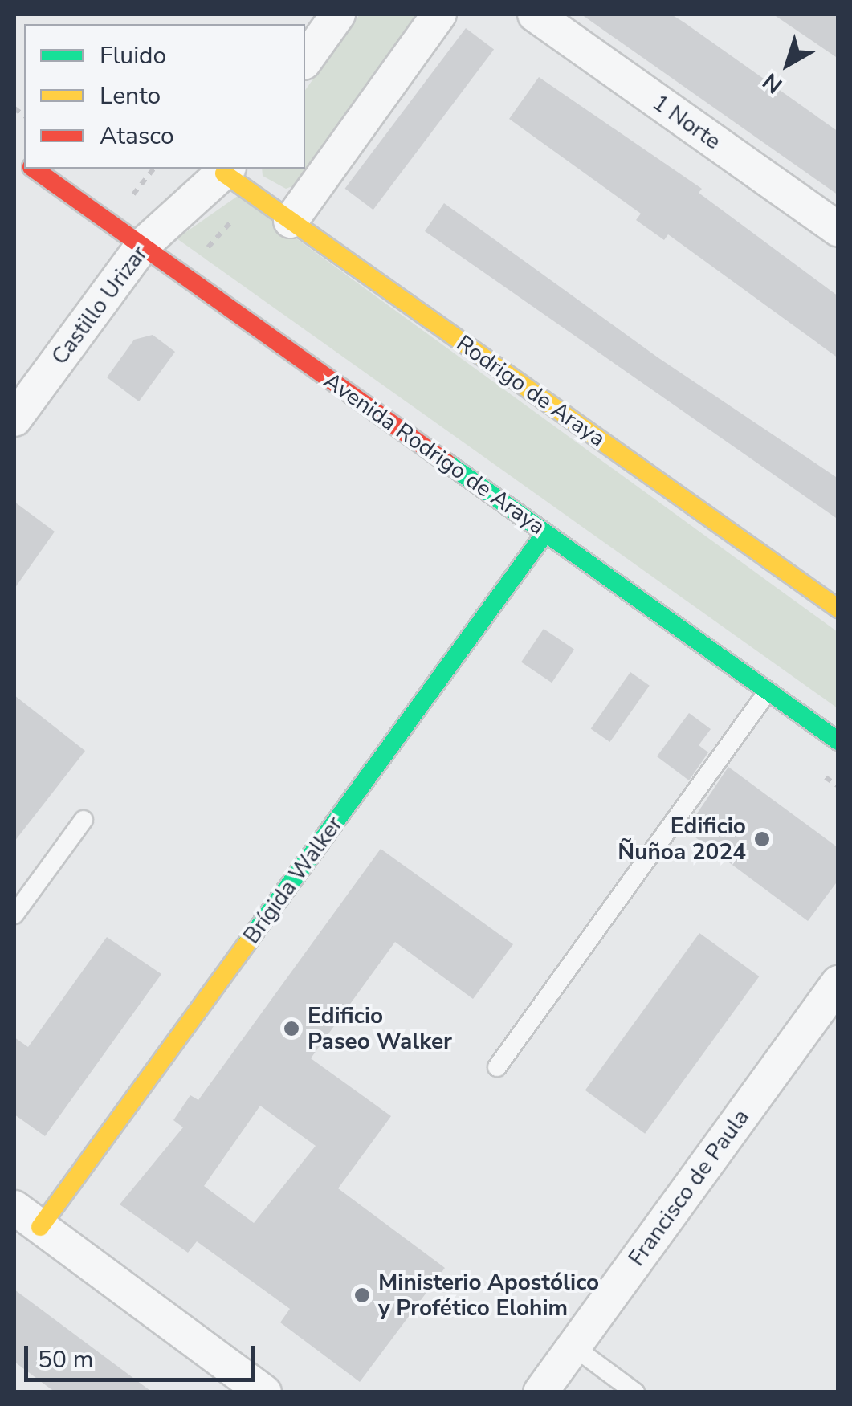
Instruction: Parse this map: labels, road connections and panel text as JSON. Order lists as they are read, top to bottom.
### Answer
{
  "streets": {
    "street": [
      "1 Norte",
      "Castillo Urizar",
      "Rodrigo de Araya",
      "Avenida Rodrigo de Araya",
      "Brígida Walker",
      "Francisco de Paula"
    ]
  },
  "crossings": [
    ["Castillo Urizar", "Rodrigo de Araya"],
    ["Castillo Urizar", "Avenida Rodrigo de Araya"],
    ["Avenida Rodrigo de Araya", "Brígida Walker"]
  ],
  "places": ["Edificio Ñuñoa 2024", "Edificio Paseo Walker", "Ministerio Apostólico y Profético Elohim"],
  "legend": ["Fluido", "Lento", "Atasco"],
  "scale_bar": "50 m",
  "north": "bottom left"
}
